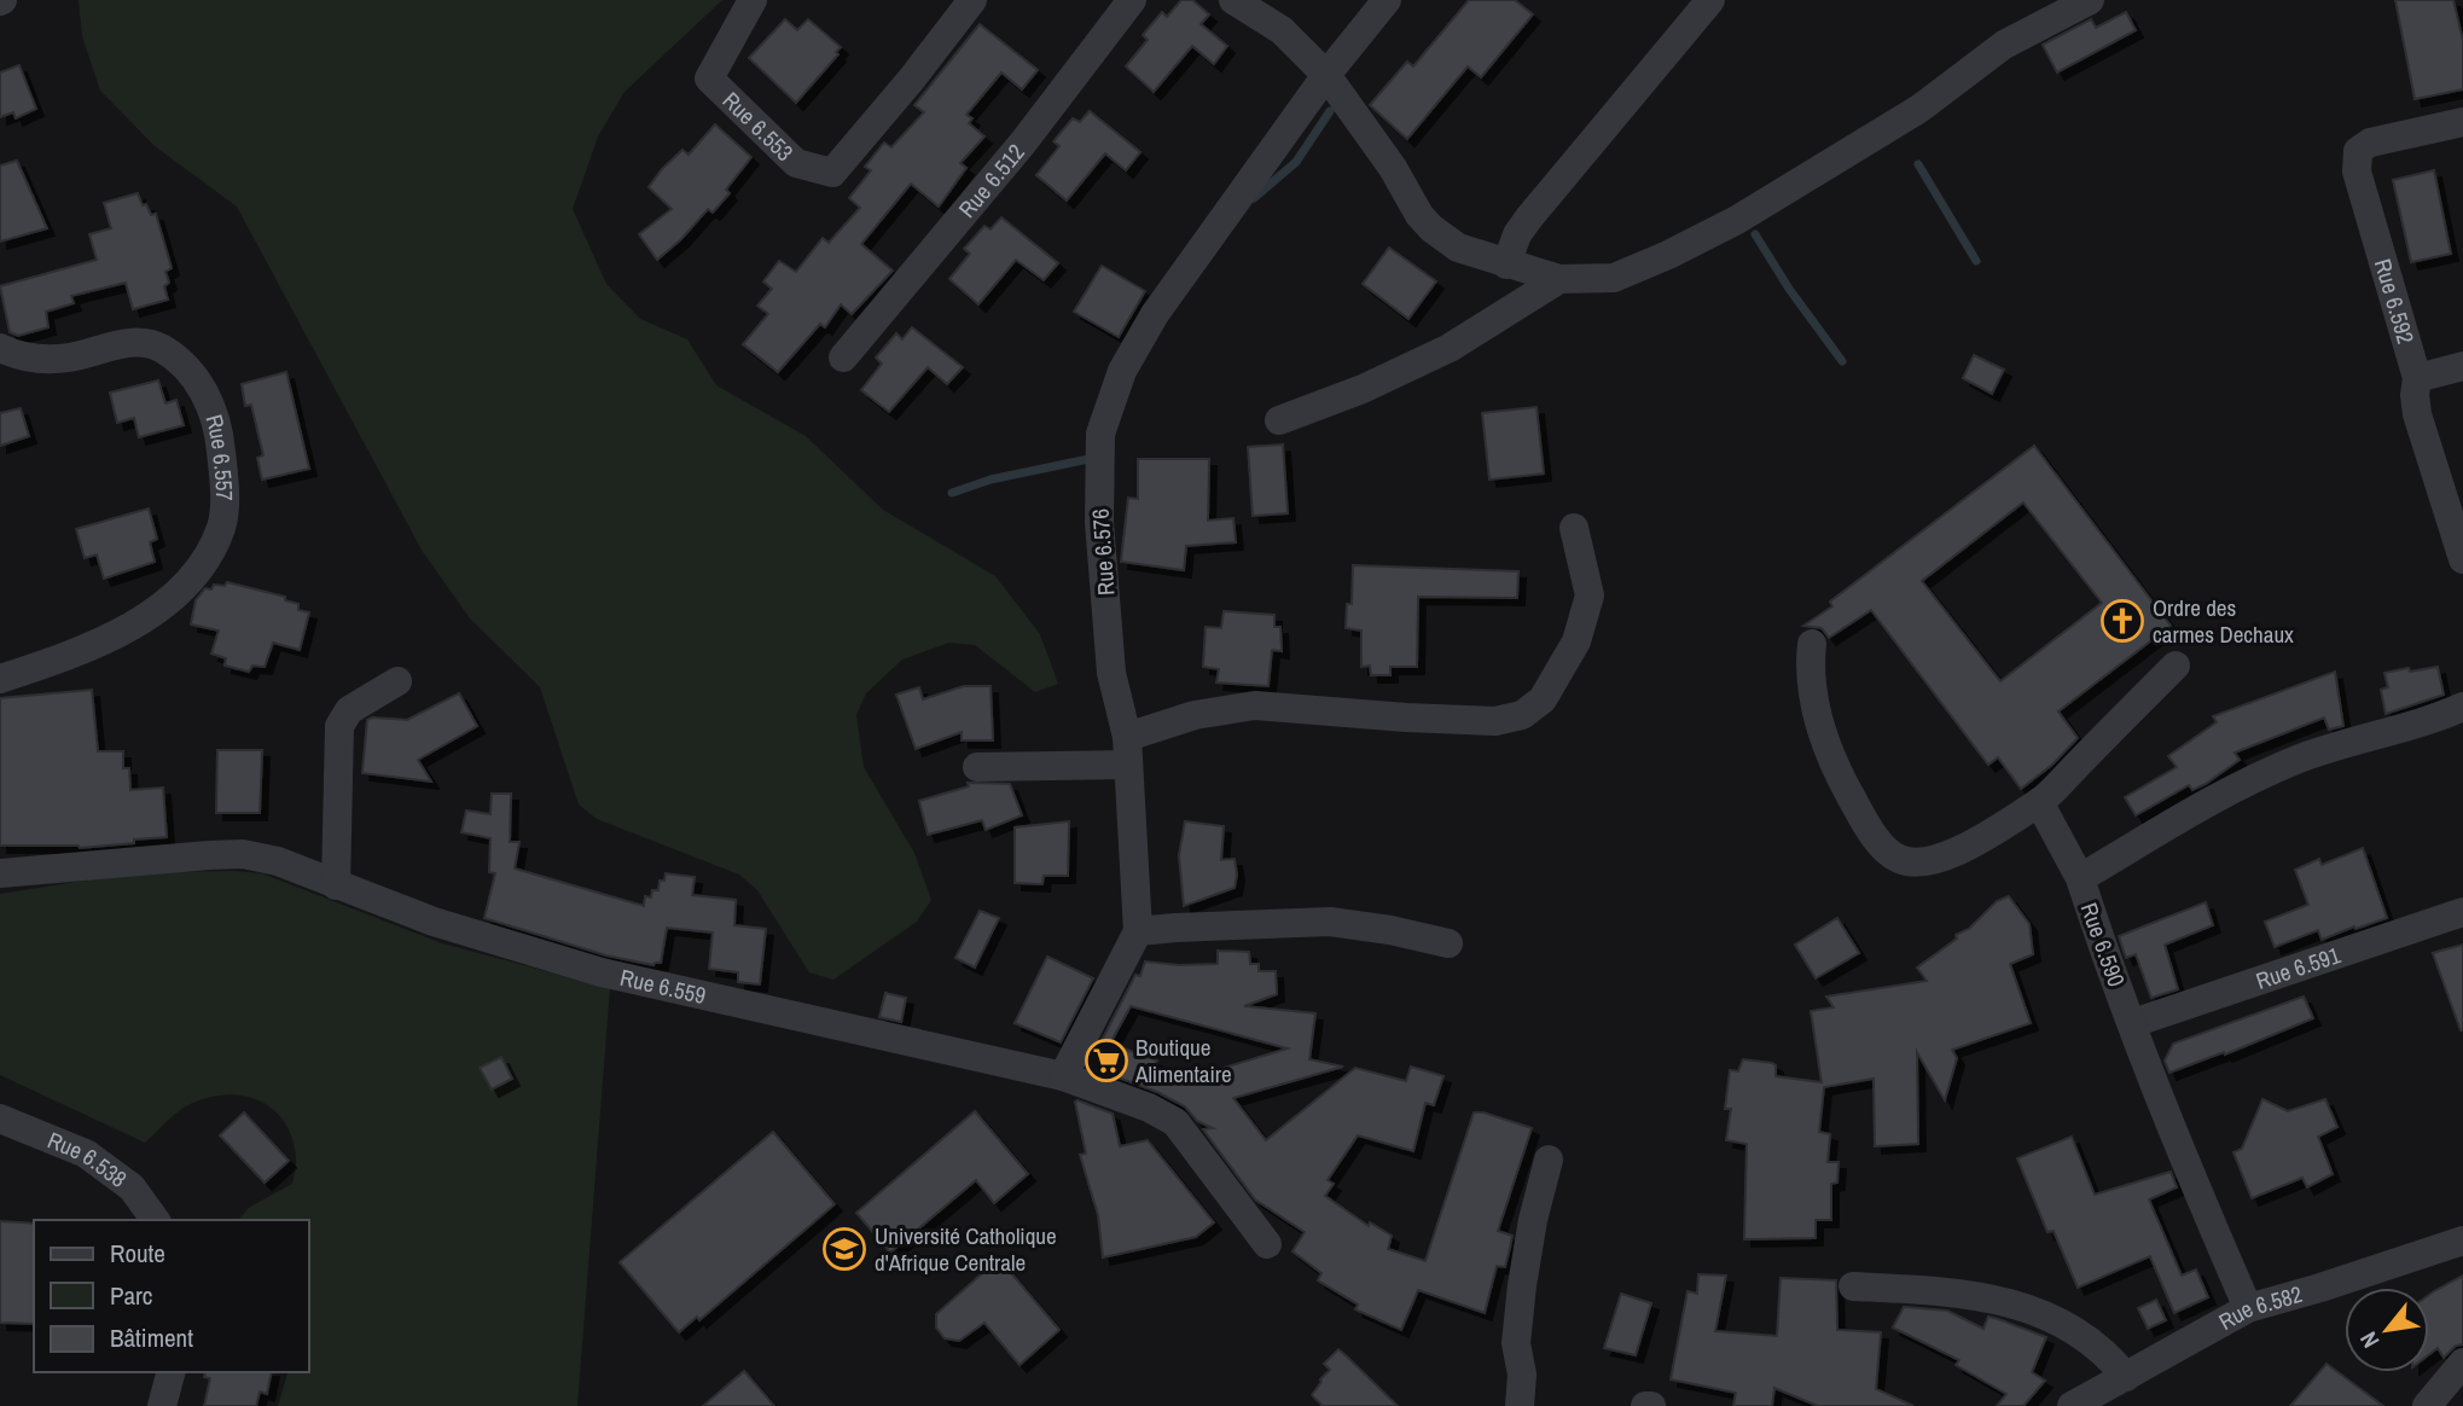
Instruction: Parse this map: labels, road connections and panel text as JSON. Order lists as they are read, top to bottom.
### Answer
{
  "streets": {
    "street": [
      "Rue 6.553",
      "Rue 6.512",
      "Rue 6.592",
      "Rue 6.557",
      "Rue 6.576",
      "Rue 6.590",
      "Rue 6.591",
      "Rue 6.559",
      "Rue 6.538",
      "Rue 6.582"
    ]
  },
  "crossings": [
    ["Rue 6.590", "Rue 6.591"],
    ["Rue 6.590", "Rue 6.582"]
  ],
  "places": {
    "church": ["Ordre des carmes Dechaux"],
    "supermarket": ["Boutique Alimentaire"],
    "school or university": ["Université Catholique d'Afrique Centrale"]
  },
  "legend": ["Route", "Parc", "Bâtiment"],
  "north": "bottom left"
}
